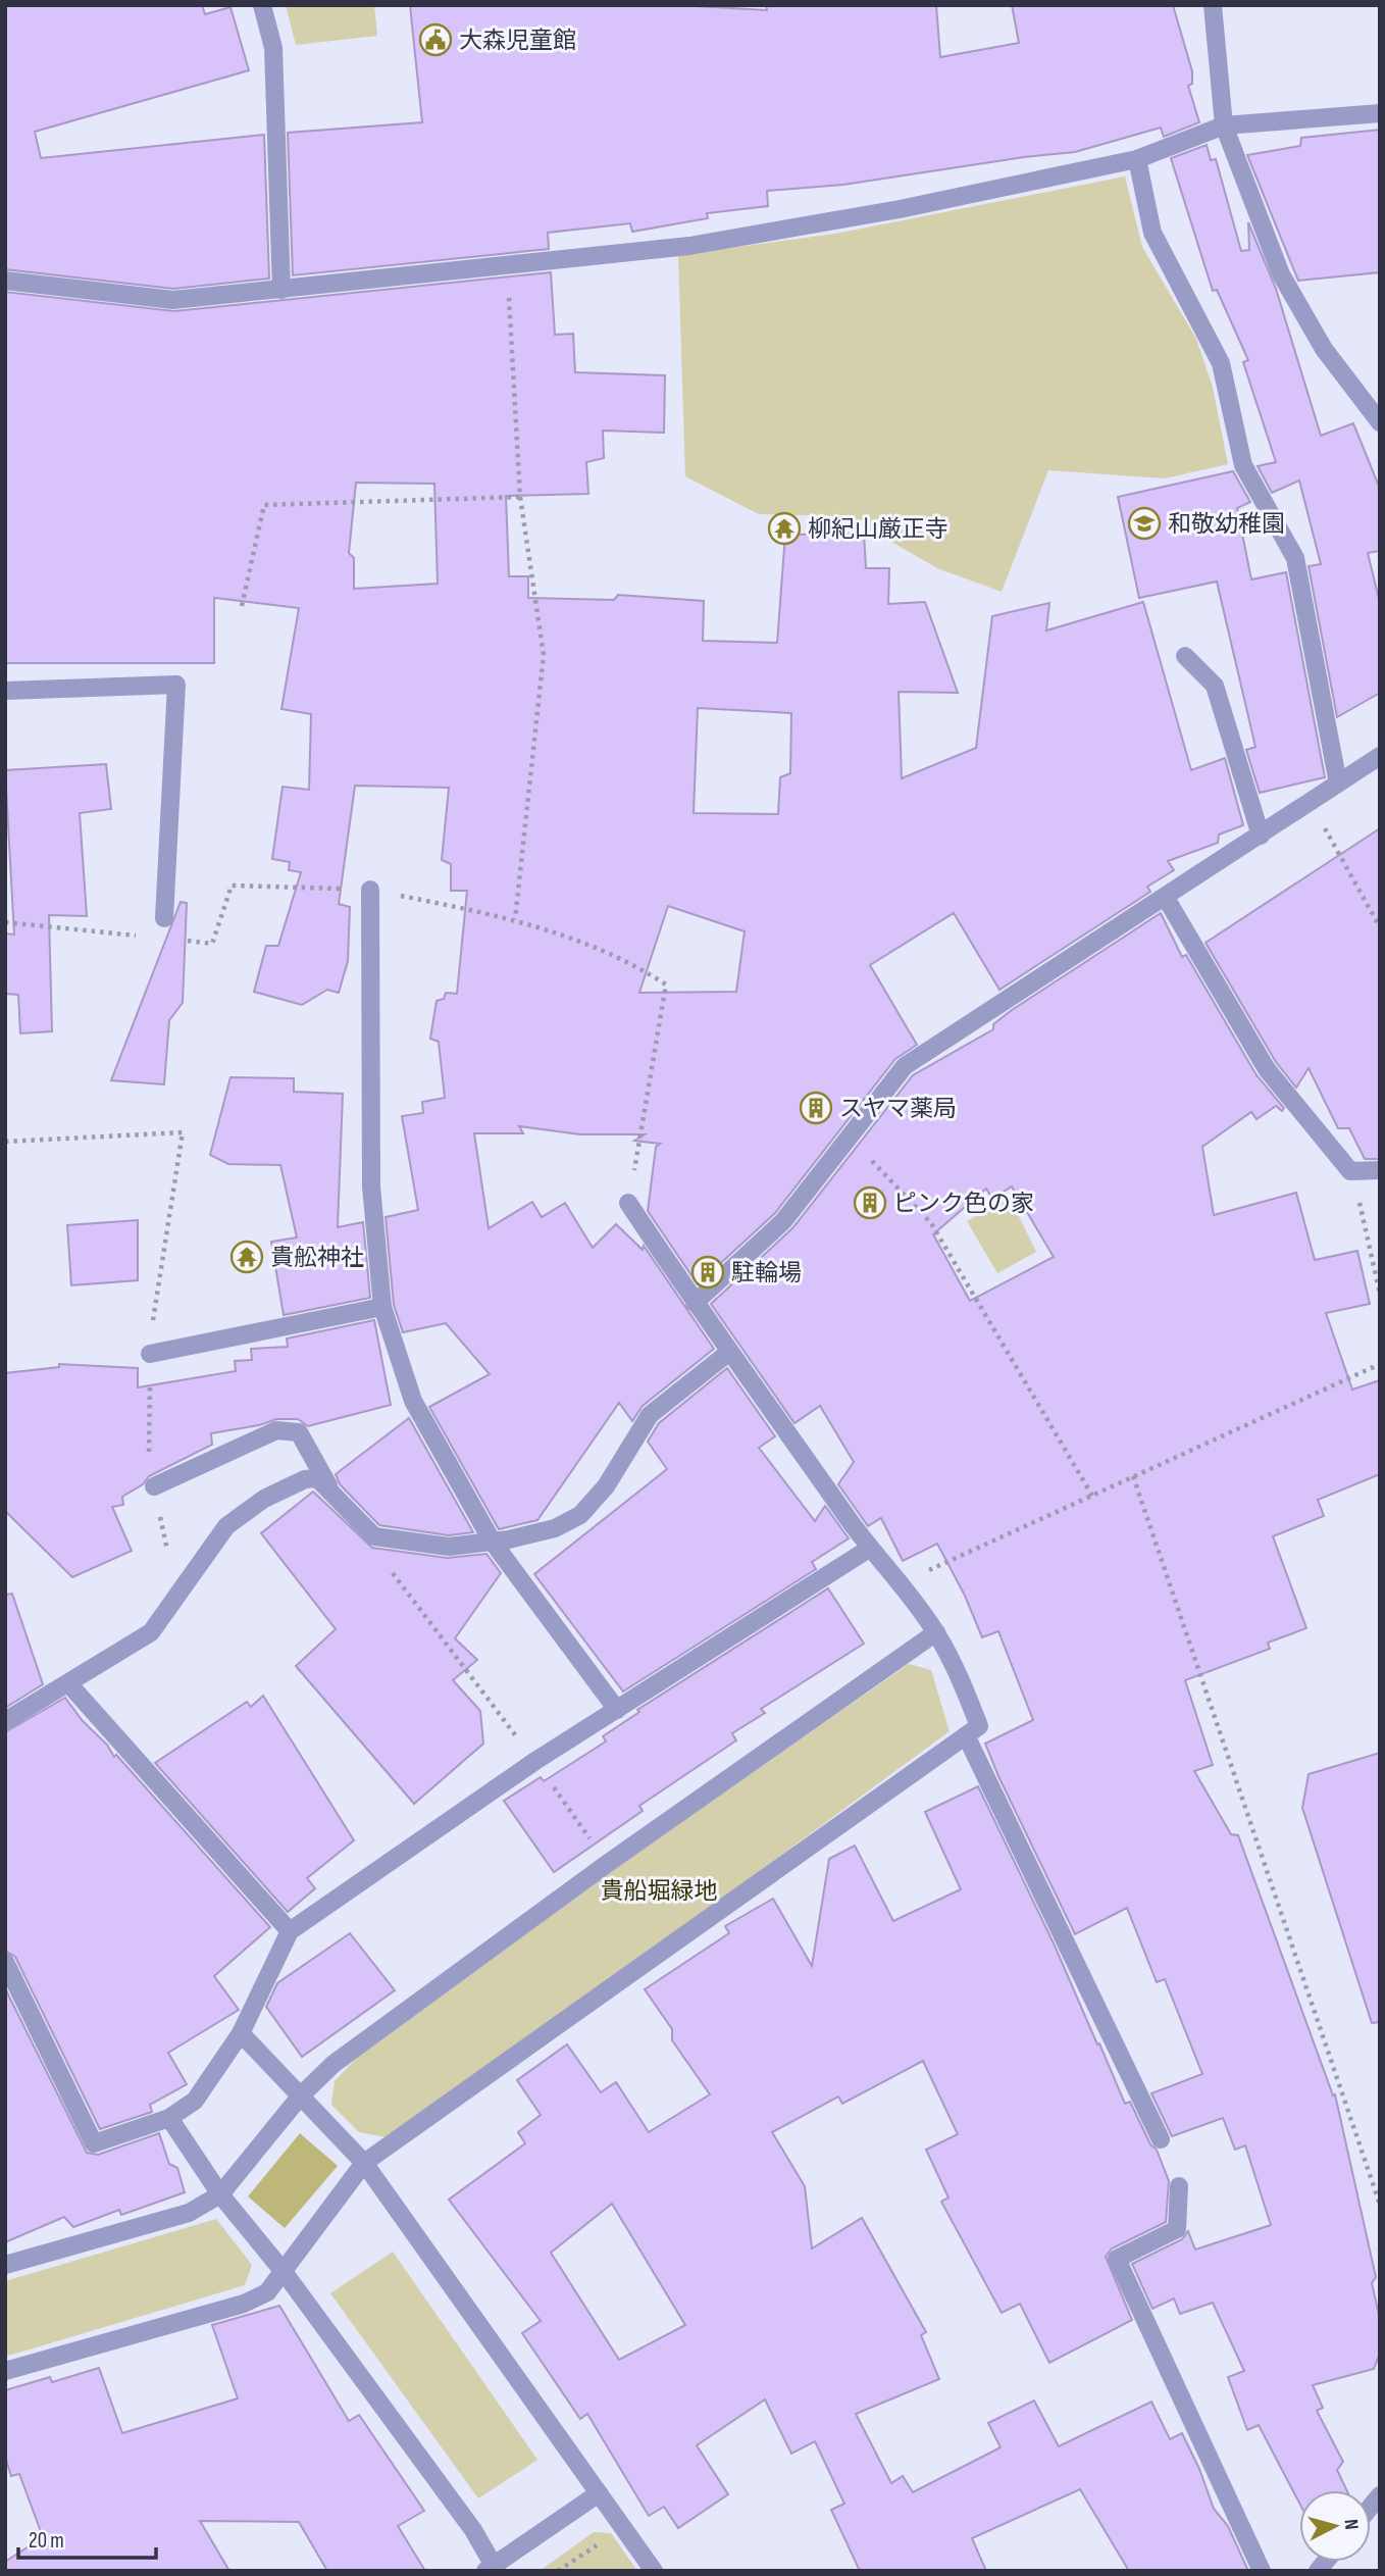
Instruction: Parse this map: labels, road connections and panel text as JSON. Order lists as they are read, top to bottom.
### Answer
{
  "parks": ["貴船堀緑地"],
  "places": {
    "public building": ["大森児童館"],
    "school or university": ["和敬幼稚園"],
    "temple": ["柳紀山厳正寺", "貴舩神社"],
    "building": ["スヤマ薬局", "ピンク色の家", "駐輪場"]
  },
  "scale_bar": "20 m",
  "north": "right"
}
